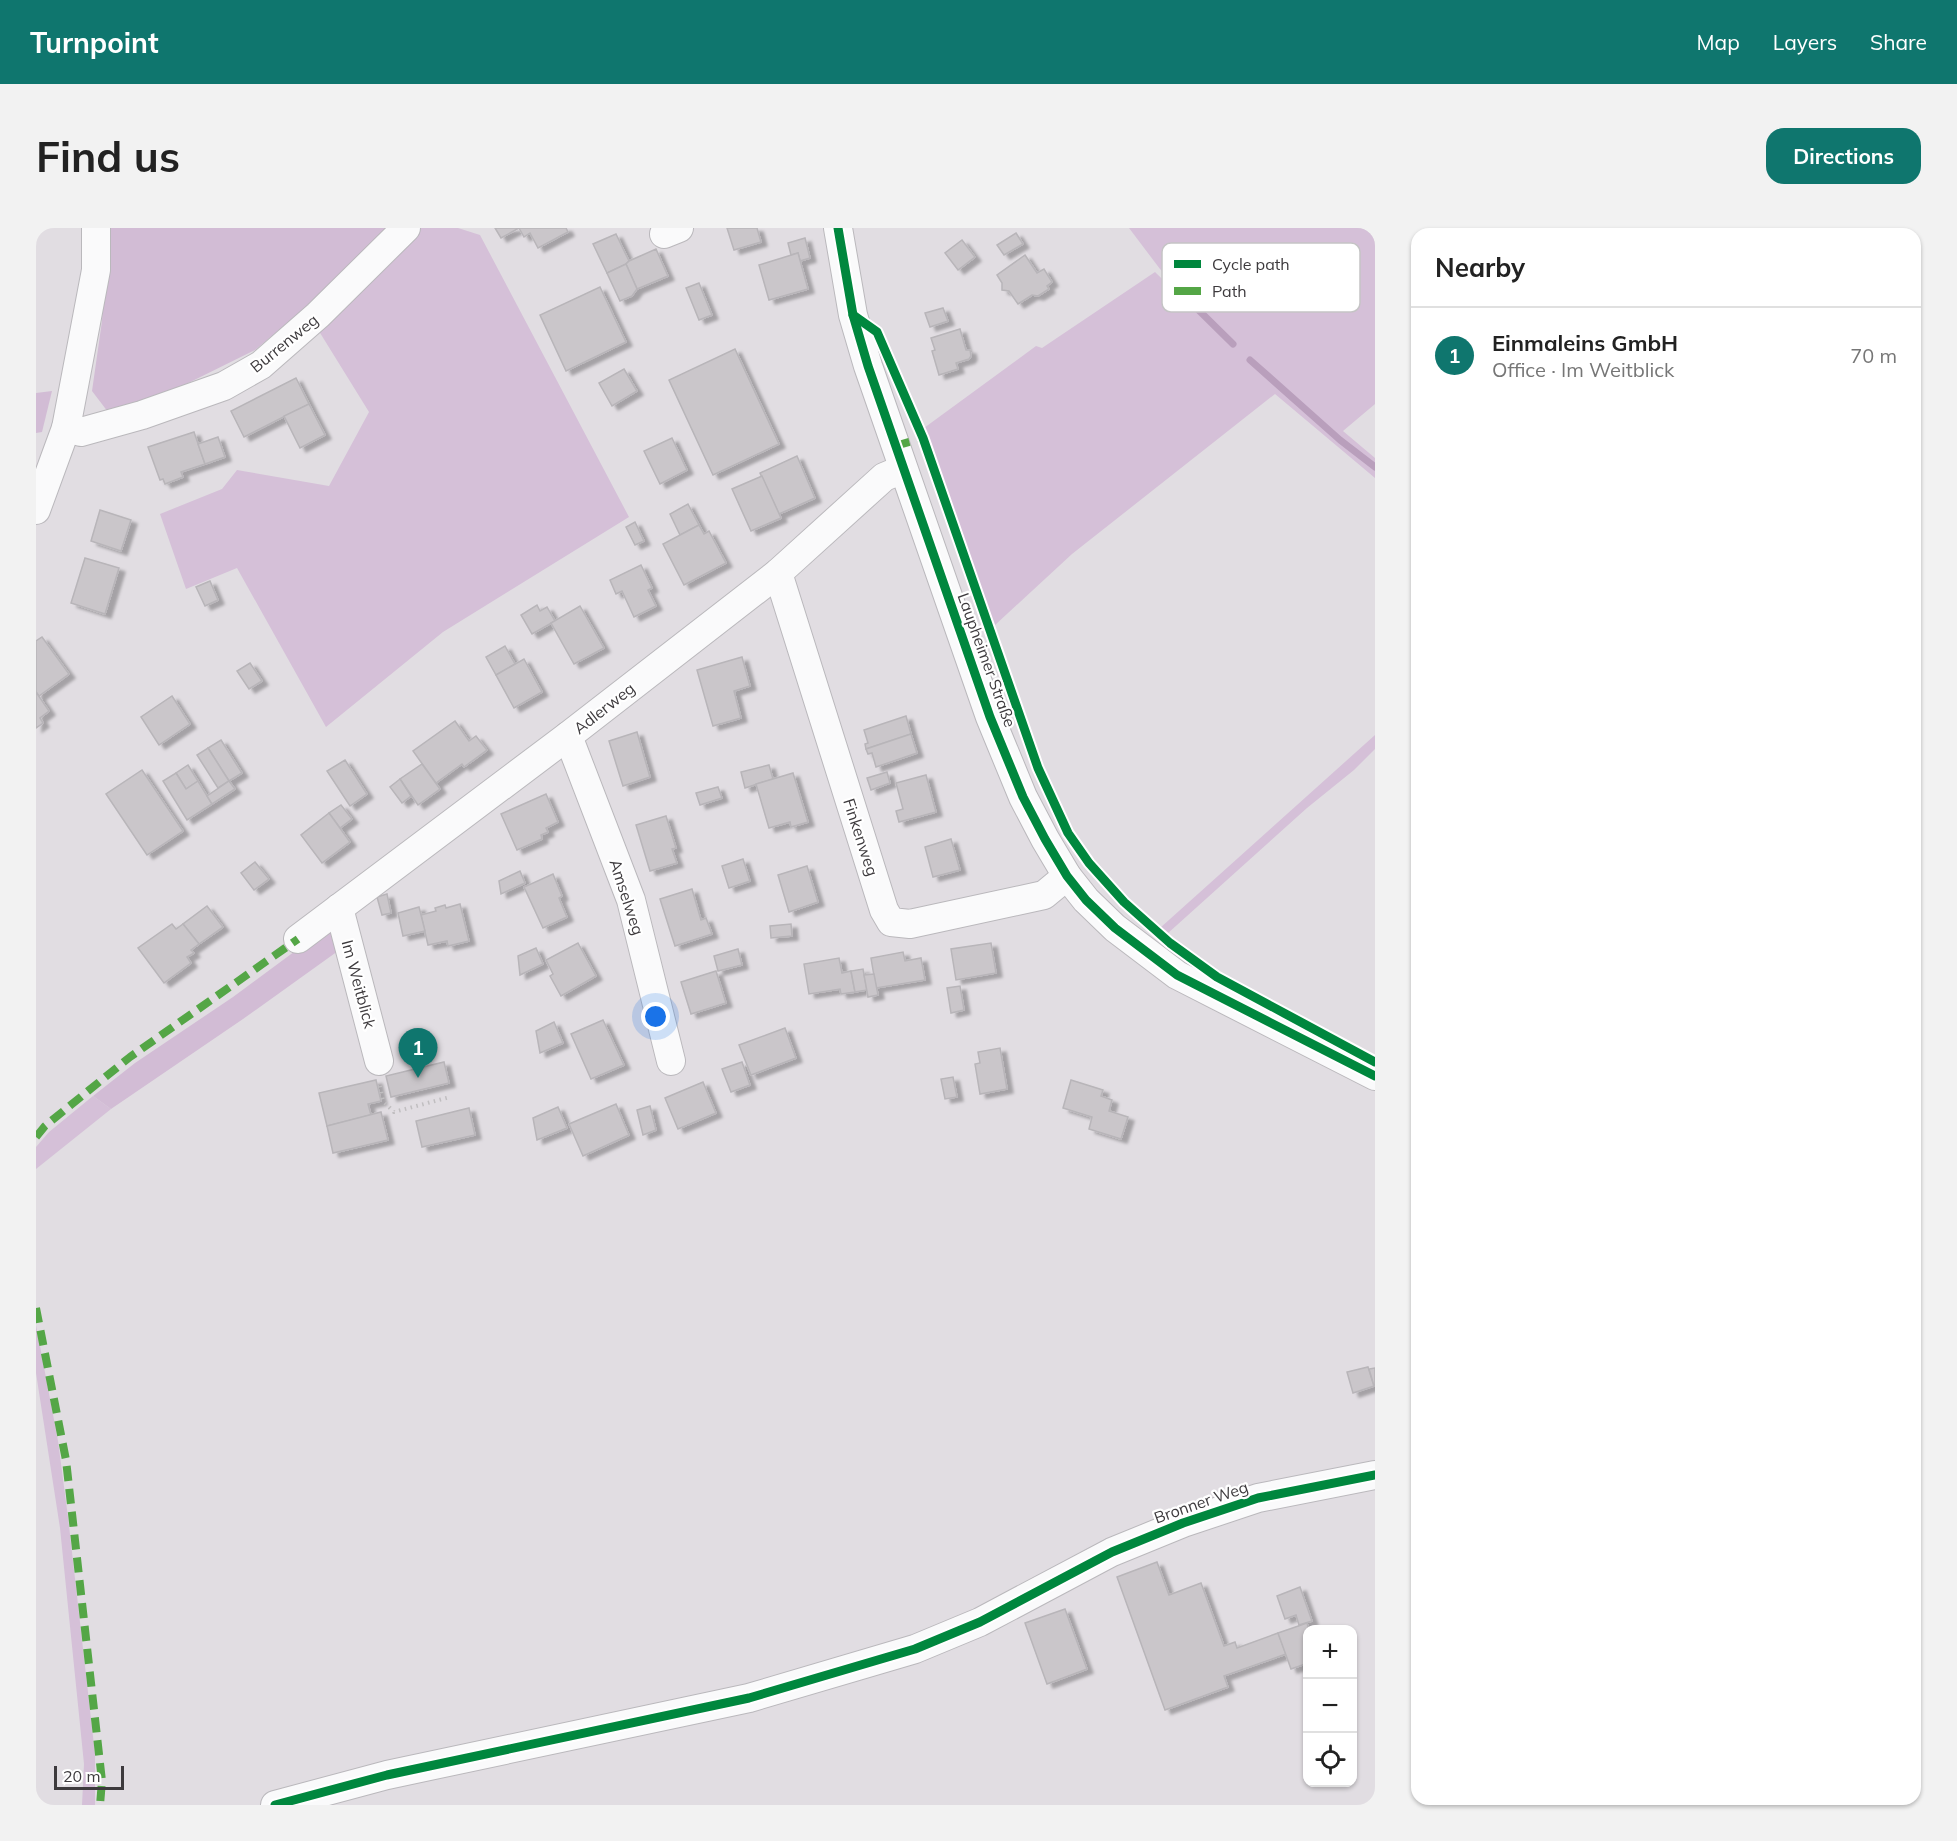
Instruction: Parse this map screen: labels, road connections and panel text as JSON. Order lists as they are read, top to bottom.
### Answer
{
  "streets": {
    "street": [
      "Burrenweg",
      "Laupheimer Straße",
      "Adlerweg",
      "Finkenweg",
      "Amselweg",
      "Im Weitblick",
      "Bronner Weg"
    ]
  },
  "crossings": [
    ["Laupheimer Straße", "Adlerweg"],
    ["Laupheimer Straße", "Finkenweg"],
    ["Adlerweg", "Finkenweg"],
    ["Adlerweg", "Amselweg"],
    ["Adlerweg", "Im Weitblick"]
  ],
  "legend": ["Cycle path", "Path"],
  "scale_bar": "20 m",
  "page": {
    "header": "Turnpoint",
    "nav": ["Map", "Layers", "Share"],
    "buttons": "Directions",
    "title": "Find us",
    "heading": "Nearby",
    "list": [
      {
        "mark": "1",
        "name": "Einmaleins GmbH",
        "note": "Office · Im Weitblick",
        "value": "70 m"
      }
    ],
    "pins": "1",
    "map_buttons": ["+", "−"],
    "scale": "20 m"
  }
}
